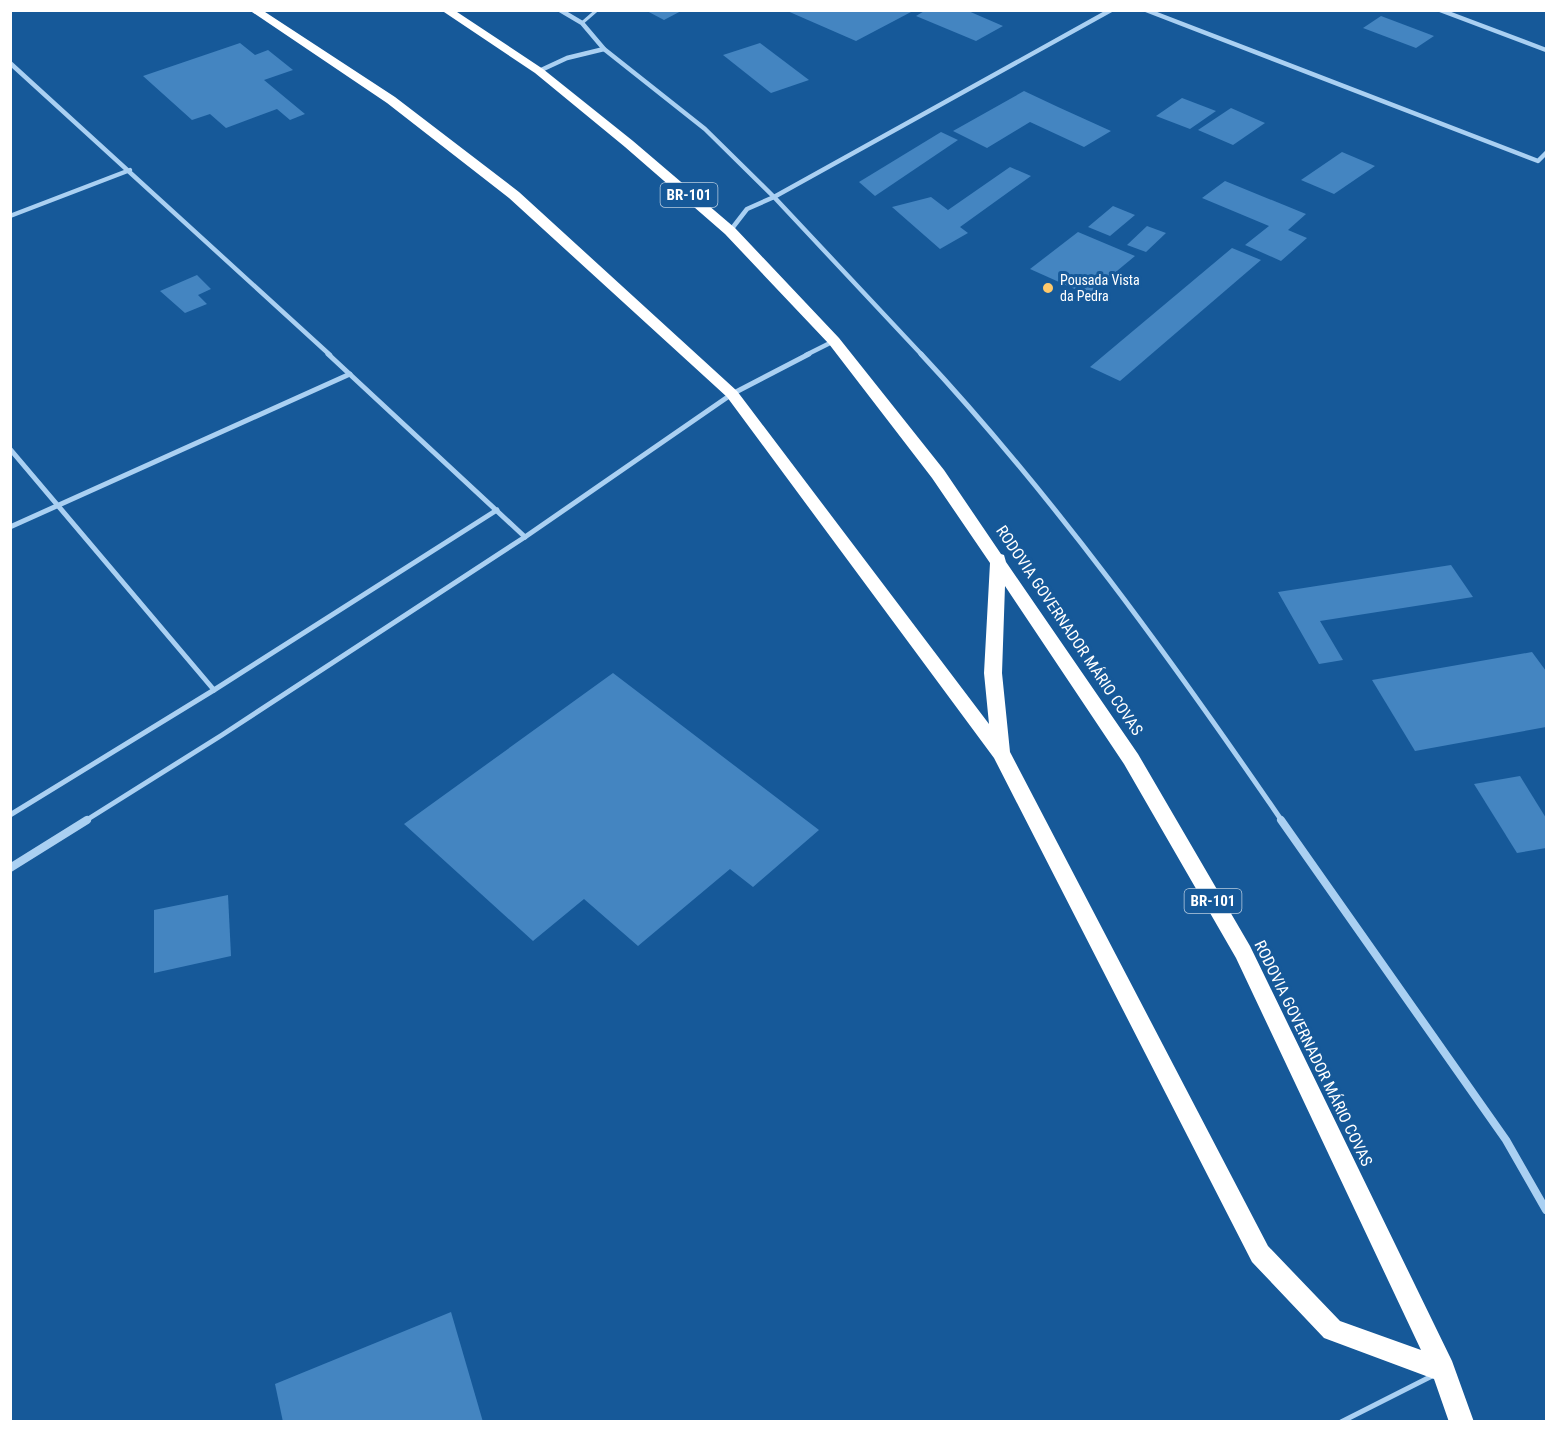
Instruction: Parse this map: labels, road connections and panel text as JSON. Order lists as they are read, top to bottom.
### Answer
{
  "streets": {
    "highway": ["BR-101", "RODOVIA GOVERNADOR MÁRIO COVAS"]
  },
  "places": ["Pousada Vista da Pedra"]
}
